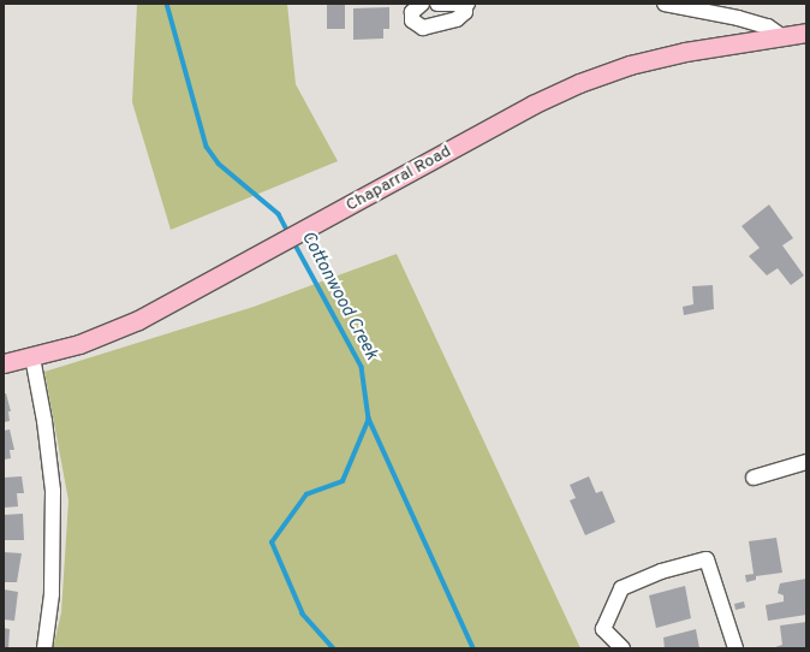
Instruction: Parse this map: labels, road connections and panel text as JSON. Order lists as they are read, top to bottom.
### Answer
{
  "streets": {
    "main road": ["Chaparral Road"]
  },
  "water": ["Cottonwood Creek"]
}
